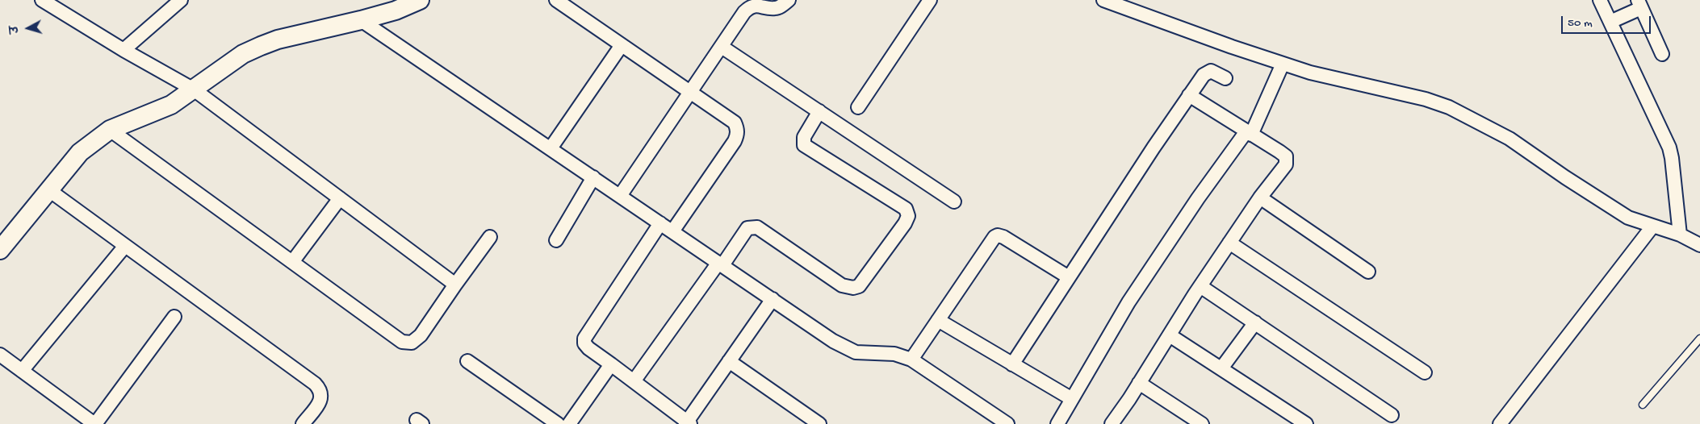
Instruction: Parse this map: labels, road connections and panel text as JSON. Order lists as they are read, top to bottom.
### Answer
{
  "scale_bar": "50 m",
  "north": "left"
}
